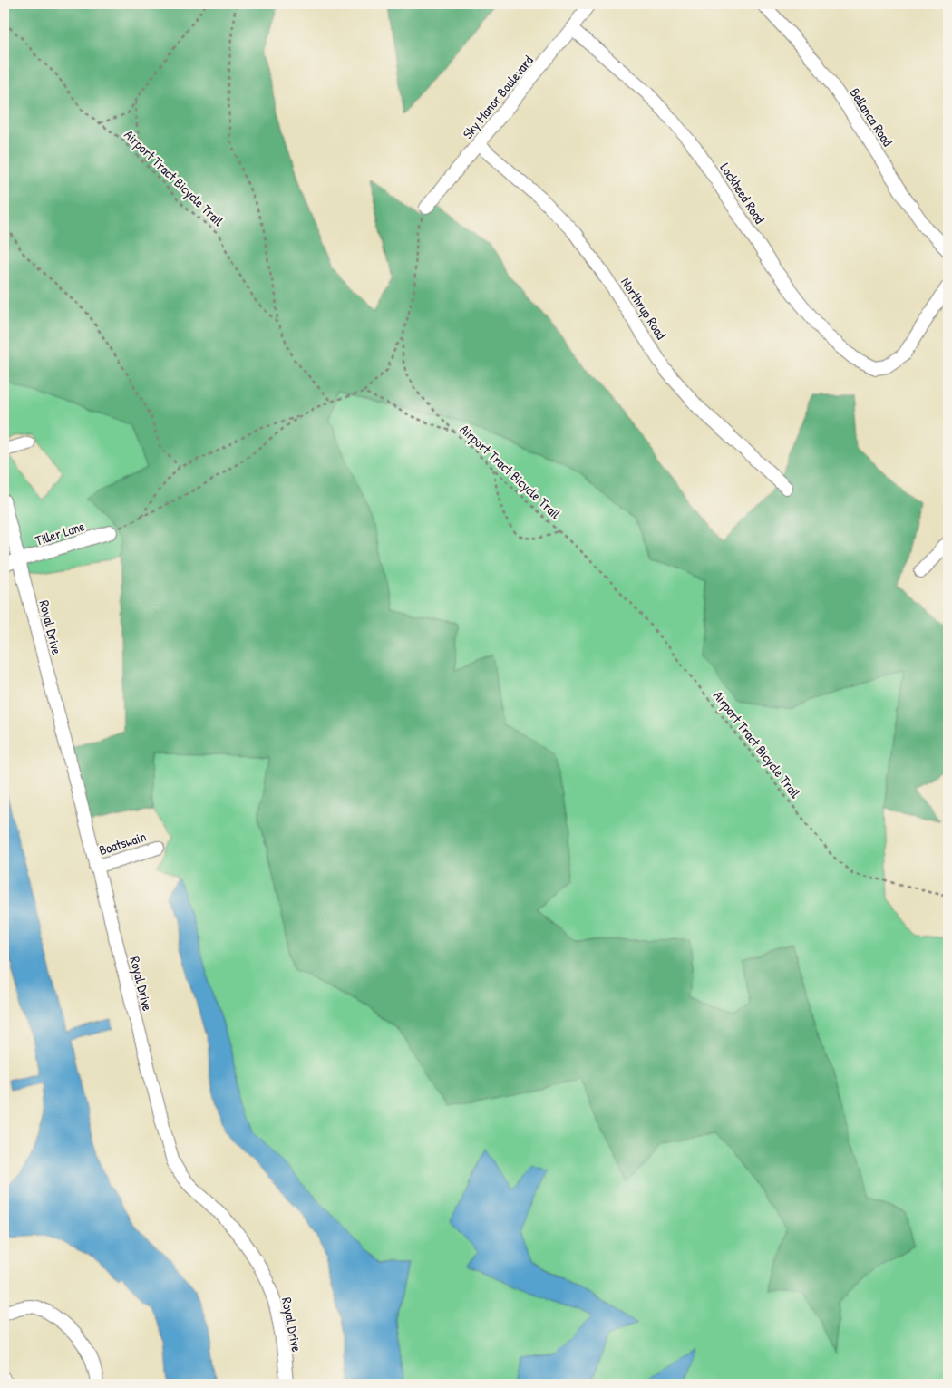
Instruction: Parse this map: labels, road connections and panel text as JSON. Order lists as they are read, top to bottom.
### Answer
{
  "streets": {
    "street": [
      "Sky Manor Boulevard",
      "Bellanca Road",
      "Lockheed Road",
      "Northrup Road",
      "Tiller Lane",
      "Royal Drive",
      "Boatswain"
    ],
    "path": ["Airport Tract Bicycle Trail"]
  },
  "crossings": [
    ["Sky Manor Boulevard", "Lockheed Road"],
    ["Sky Manor Boulevard", "Northrup Road"],
    ["Tiller Lane", "Royal Drive"],
    ["Royal Drive", "Boatswain"]
  ]
}
